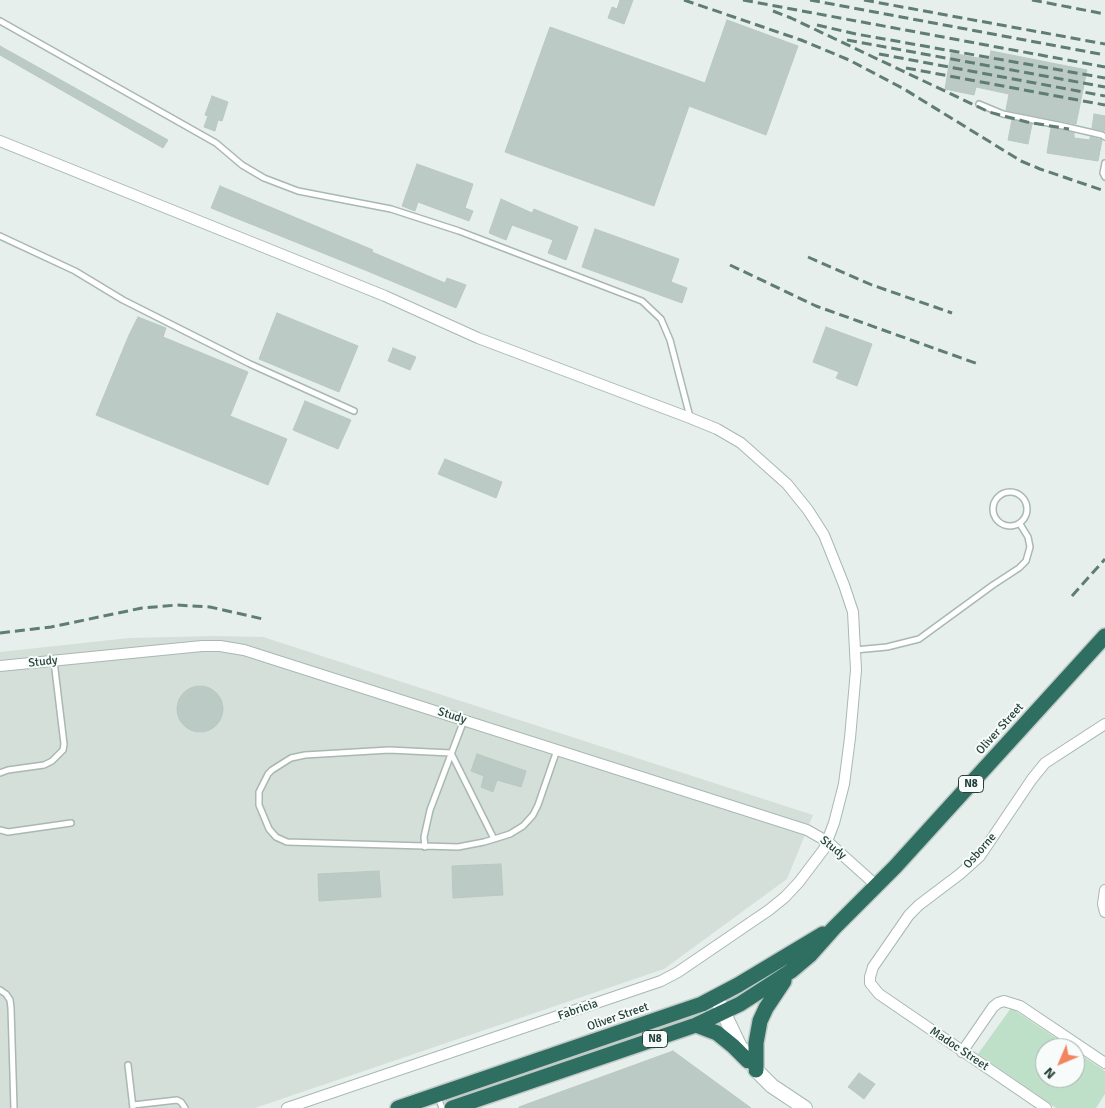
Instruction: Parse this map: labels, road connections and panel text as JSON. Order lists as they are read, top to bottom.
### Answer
{
  "streets": {
    "highway": ["Oliver Street", "N8"],
    "street": [
      "Study",
      "Osborne",
      "Fabricia",
      "Madoc Street"
    ]
  },
  "crossings": [
    ["Study", "Oliver Street"],
    ["Study", "Fabricia"],
    ["Osborne", "Madoc Street"]
  ],
  "north": "bottom left"
}
